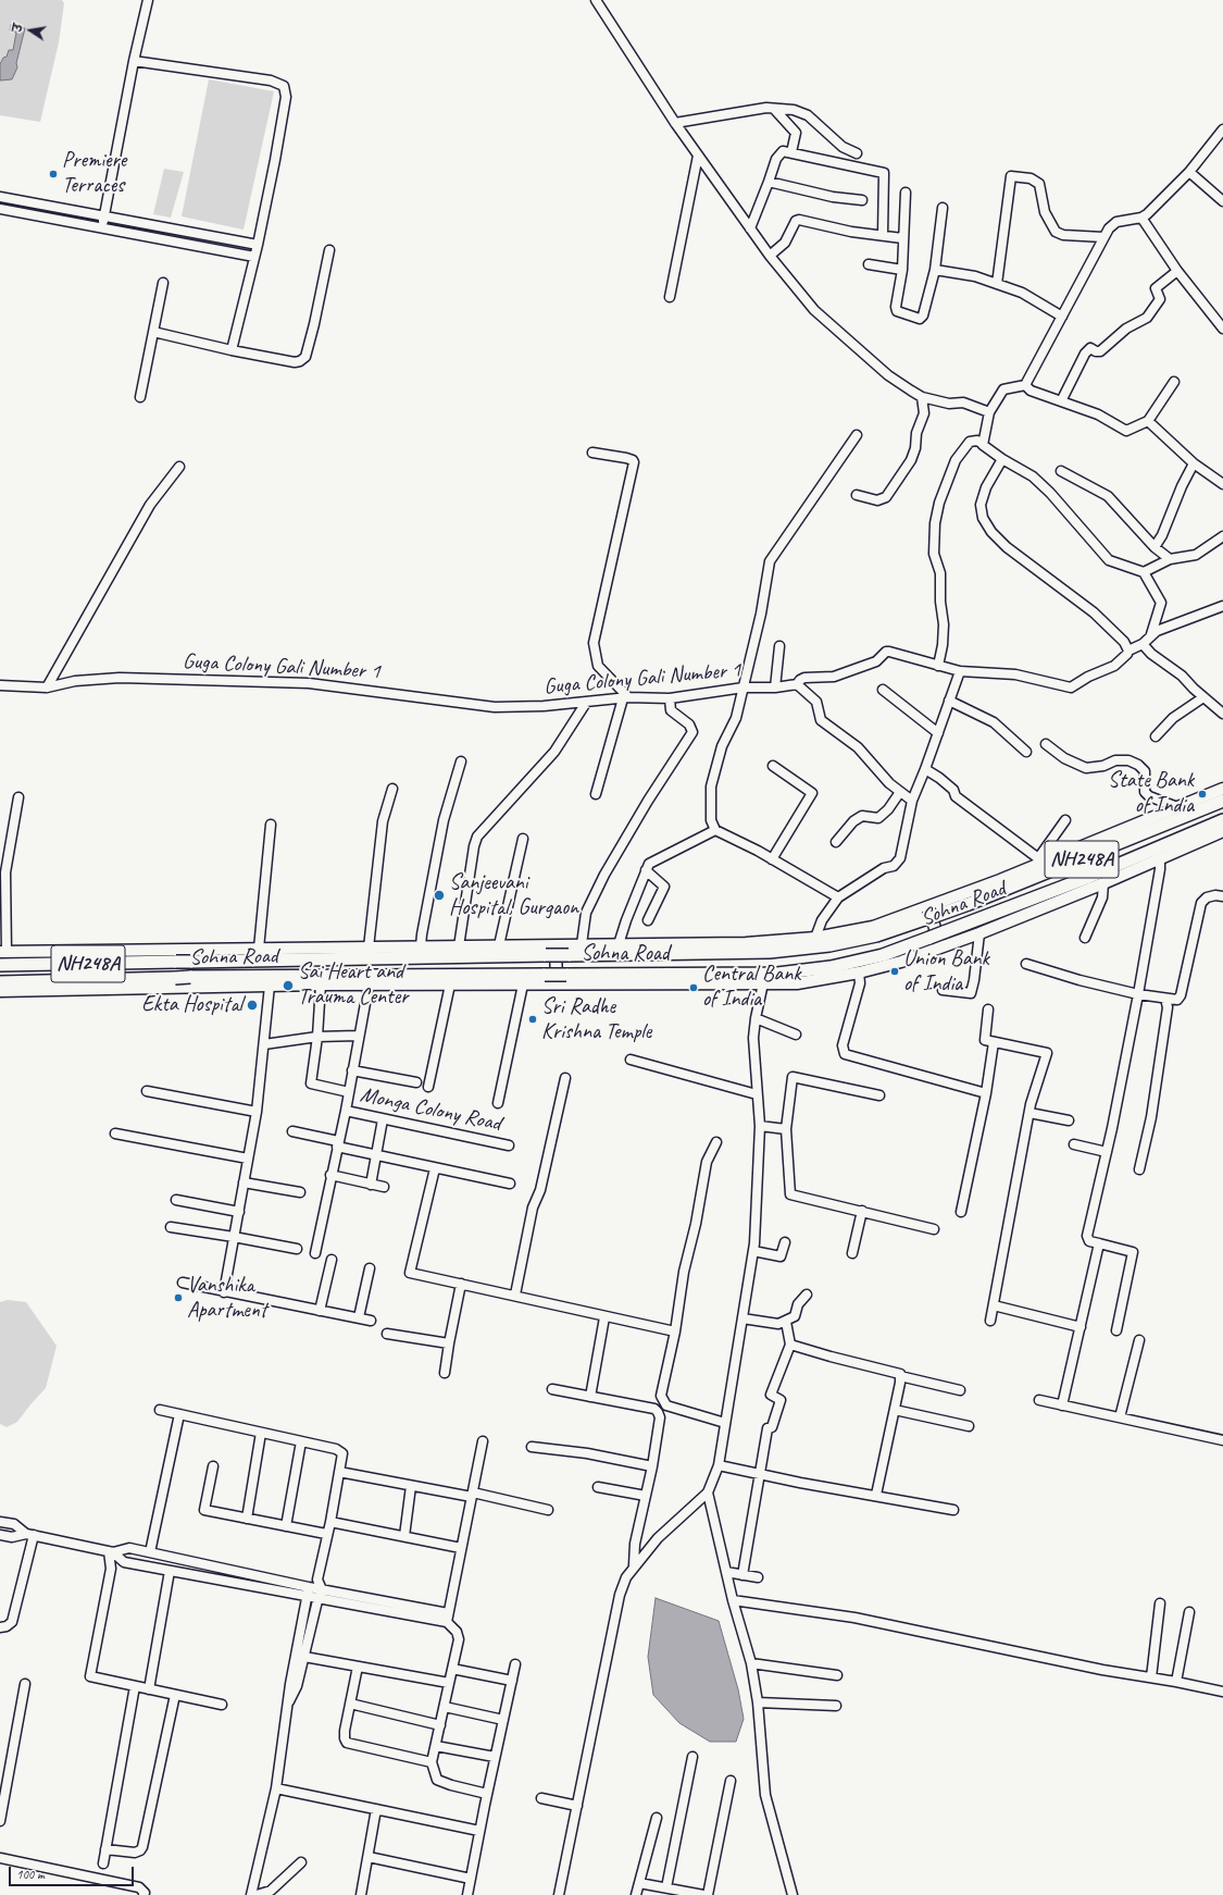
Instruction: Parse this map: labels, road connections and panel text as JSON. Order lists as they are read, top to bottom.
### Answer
{
  "streets": {
    "highway": ["NH248A", "Sohna Road"],
    "street": ["Guga Colony Gali Number 1", "Monga Colony Road"]
  },
  "places": [
    "Premiere Terraces",
    "State Bank of India",
    "Sanjeevani Hospital, Gurgaon",
    "Union Bank of India",
    "Sai Heart and Trauma Center",
    "Central Bank of India",
    "Ekta Hospital",
    "Sri Radhe Krishna Temple",
    "Vanshika Apartment"
  ],
  "scale_bar": "100 m",
  "north": "left"
}
